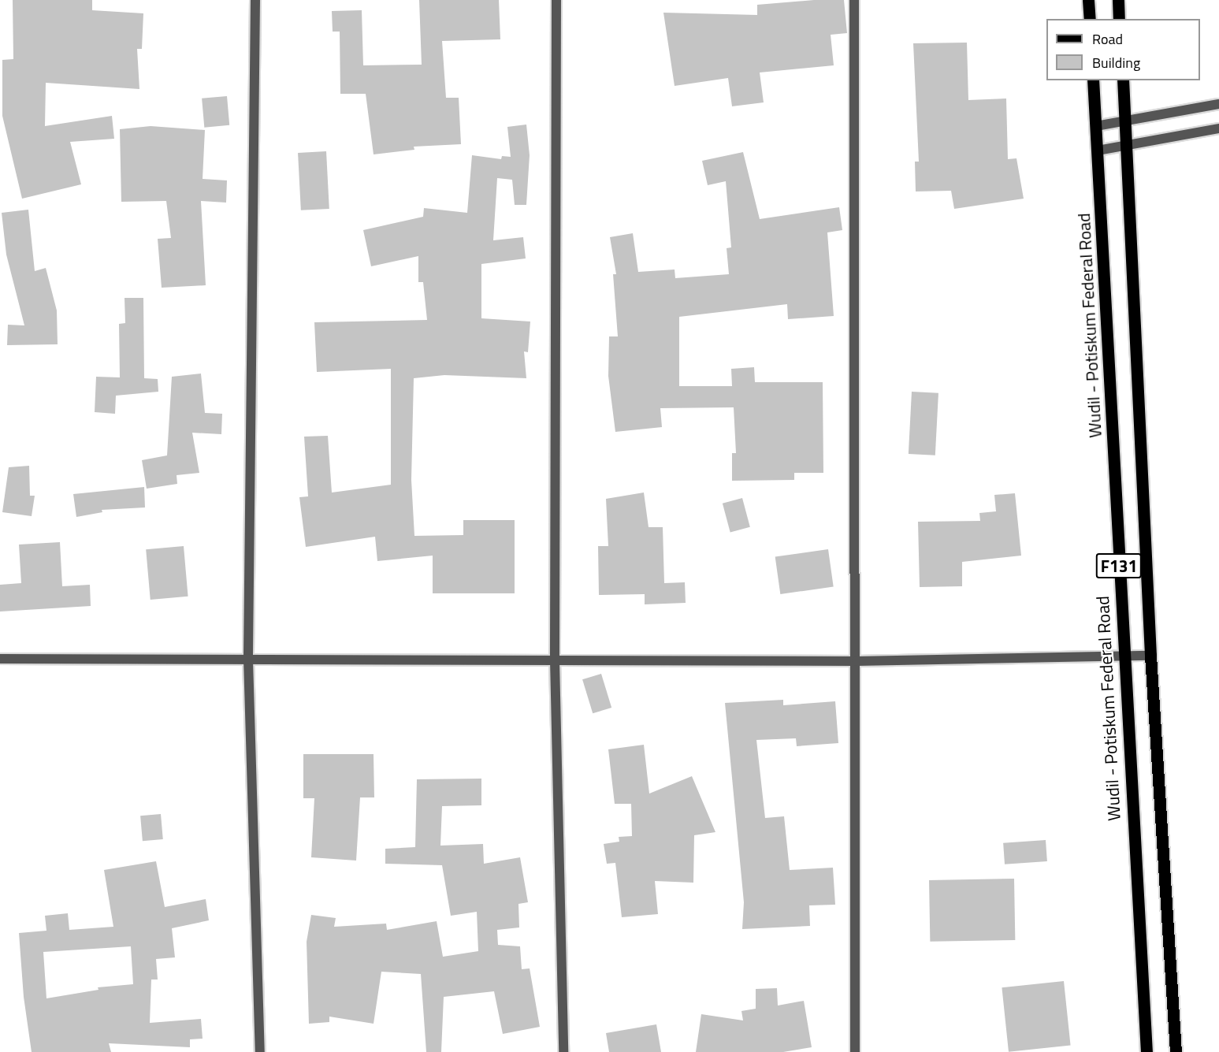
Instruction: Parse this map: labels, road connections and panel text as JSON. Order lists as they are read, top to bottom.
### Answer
{
  "streets": {
    "main road": ["Wudil - Potiskum Federal Road", "F131"]
  },
  "legend": ["Road", "Building"]
}
